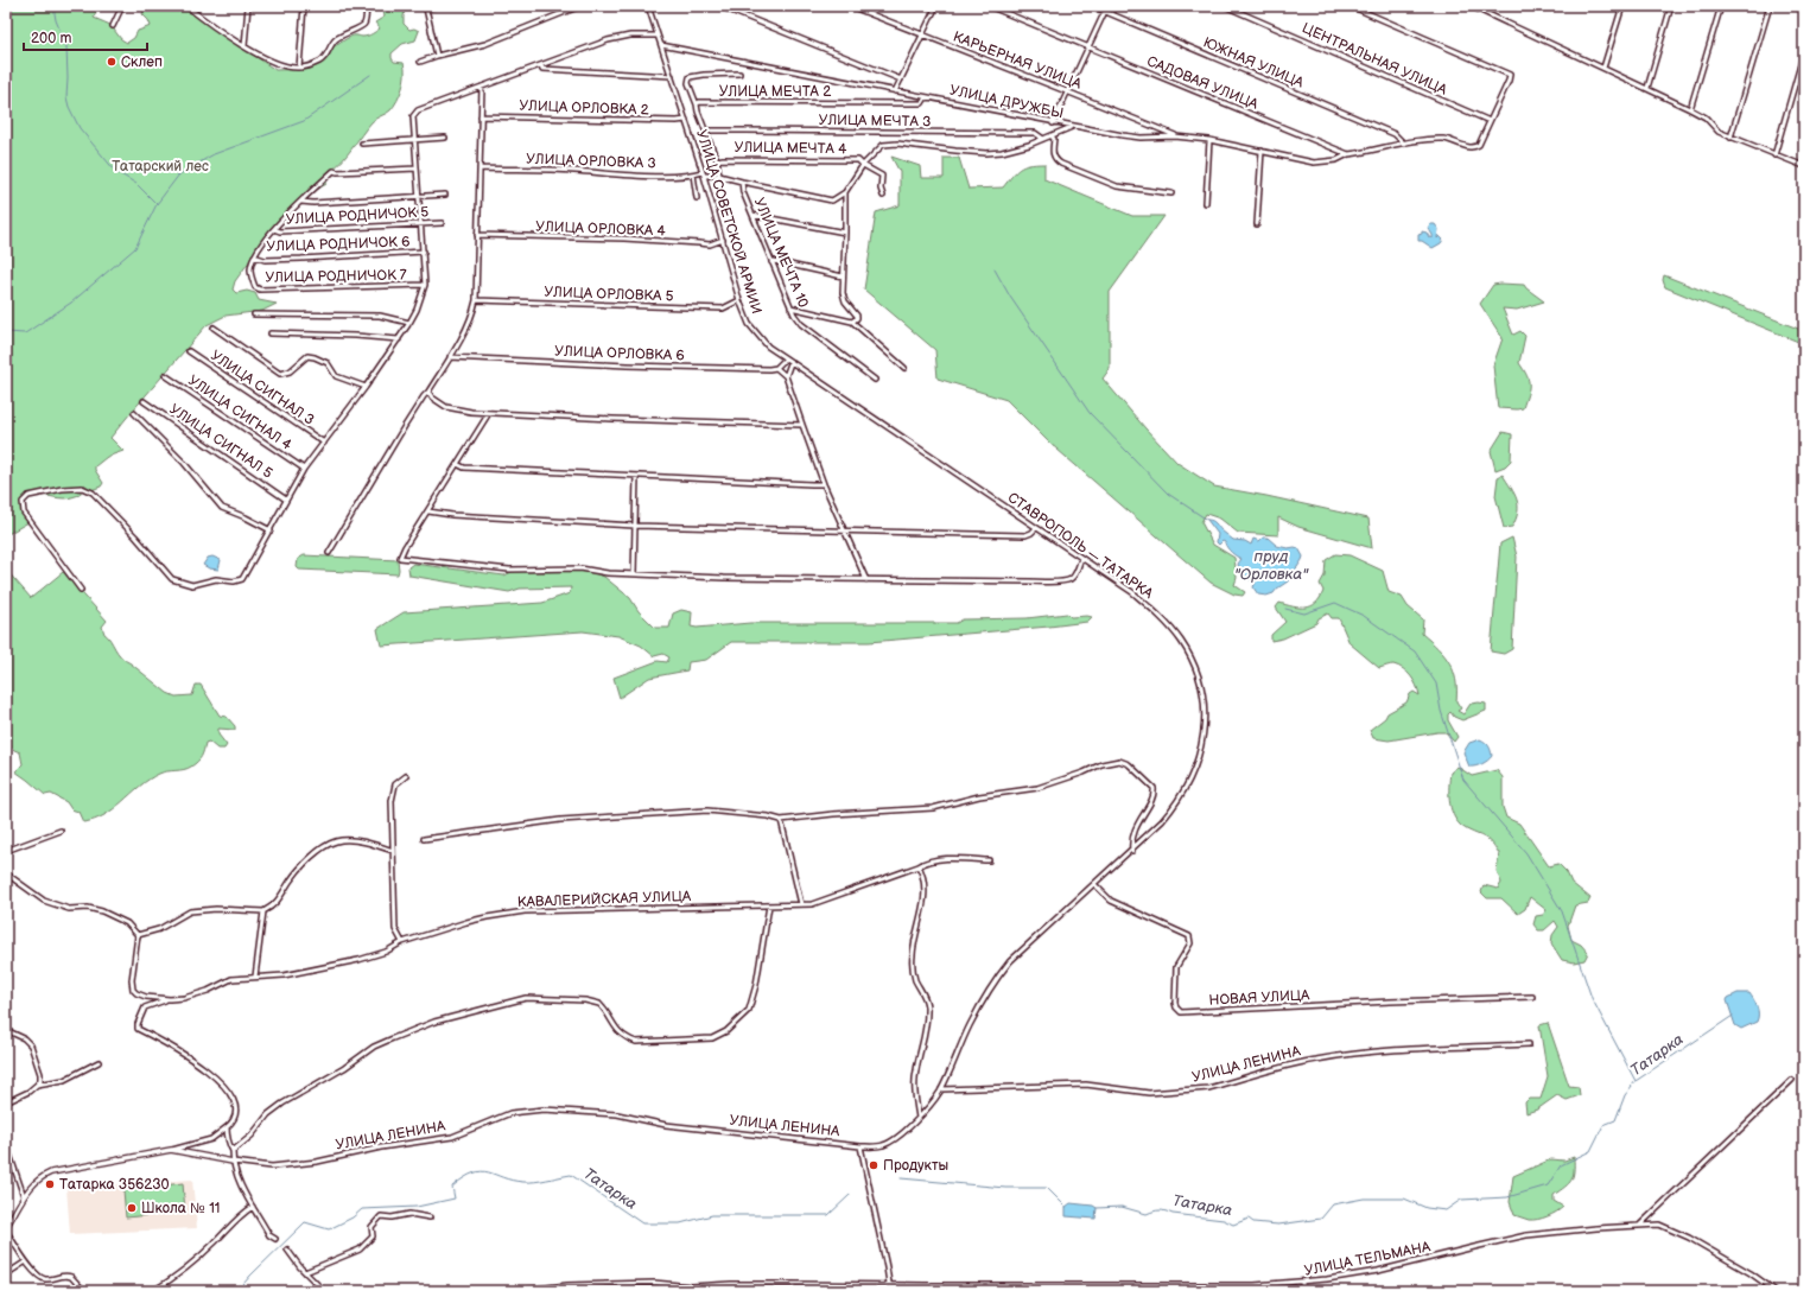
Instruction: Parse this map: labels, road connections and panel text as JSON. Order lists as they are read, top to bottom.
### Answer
{
  "streets": {
    "street": [
      "ЦЕНТРАЛЬНАЯ УЛИЦА",
      "КАРЬЕРНАЯ УЛИЦА",
      "ЮЖНАЯ УЛИЦА",
      "САДОВАЯ УЛИЦА",
      "УЛИЦА МЕЧТА 2",
      "УЛИЦА ДРУЖБЫ",
      "УЛИЦА ОРЛОВКА 2",
      "УЛИЦА МЕЧТА 3",
      "УЛИЦА МЕЧТА 4",
      "УЛИЦА ОРЛОВКА 3",
      "УЛИЦА РОДНИЧОК 5",
      "УЛИЦА СОВЕТСКОЙ АРМИИ",
      "УЛИЦА ОРЛОВКА 4",
      "УЛИЦА РОДНИЧОК 6",
      "УЛИЦА МЕЧТА 10",
      "УЛИЦА РОДНИЧОК 7",
      "УЛИЦА ОРЛОВКА 5",
      "УЛИЦА ОРЛОВКА 6",
      "УЛИЦА СИГНАЛ 3",
      "УЛИЦА СИГНАЛ 4",
      "УЛИЦА СИГНАЛ 5",
      "СТАВРОПОЛЬ — ТАТАРКА",
      "КАВАЛЕРИЙСКАЯ УЛИЦА",
      "НОВАЯ УЛИЦА",
      "УЛИЦА ЛЕНИНА",
      "УЛИЦА ТЕЛЬМАНА"
    ]
  },
  "crossings": [
    ["КАРЬЕРНАЯ УЛИЦА", "УЛИЦА ДРУЖБЫ"],
    ["САДОВАЯ УЛИЦА", "УЛИЦА ДРУЖБЫ"],
    ["УЛИЦА МЕЧТА 2", "УЛИЦА ДРУЖБЫ"],
    ["УЛИЦА ДРУЖБЫ", "УЛИЦА МЕЧТА 4"],
    ["УЛИЦА ДРУЖБЫ", "УЛИЦА СОВЕТСКОЙ АРМИИ"],
    ["УЛИЦА ОРЛОВКА 2", "УЛИЦА СОВЕТСКОЙ АРМИИ"],
    ["УЛИЦА МЕЧТА 3", "УЛИЦА МЕЧТА 4"],
    ["УЛИЦА ОРЛОВКА 3", "УЛИЦА СОВЕТСКОЙ АРМИИ"],
    ["УЛИЦА ОРЛОВКА 3", "УЛИЦА МЕЧТА 10"],
    ["УЛИЦА РОДНИЧОК 5", "УЛИЦА РОДНИЧОК 7"],
    ["УЛИЦА СОВЕТСКОЙ АРМИИ", "УЛИЦА ОРЛОВКА 4"],
    ["УЛИЦА СОВЕТСКОЙ АРМИИ", "УЛИЦА ОРЛОВКА 5"],
    ["УЛИЦА СОВЕТСКОЙ АРМИИ", "СТАВРОПОЛЬ — ТАТАРКА"],
    ["УЛИЦА РОДНИЧОК 6", "УЛИЦА РОДНИЧОК 7"],
    ["СТАВРОПОЛЬ — ТАТАРКА", "НОВАЯ УЛИЦА"],
    ["СТАВРОПОЛЬ — ТАТАРКА", "УЛИЦА ЛЕНИНА"],
    ["НОВАЯ УЛИЦА", "УЛИЦА ЛЕНИНА"]
  ],
  "water": ["пруд \"Орловка\"", "Татарка"],
  "parks": ["Татарский лес"],
  "places": [
    "Склеп",
    "Продукты",
    "Татарка 356230",
    "Школа № 11"
  ],
  "scale_bar": "200 m"
}
